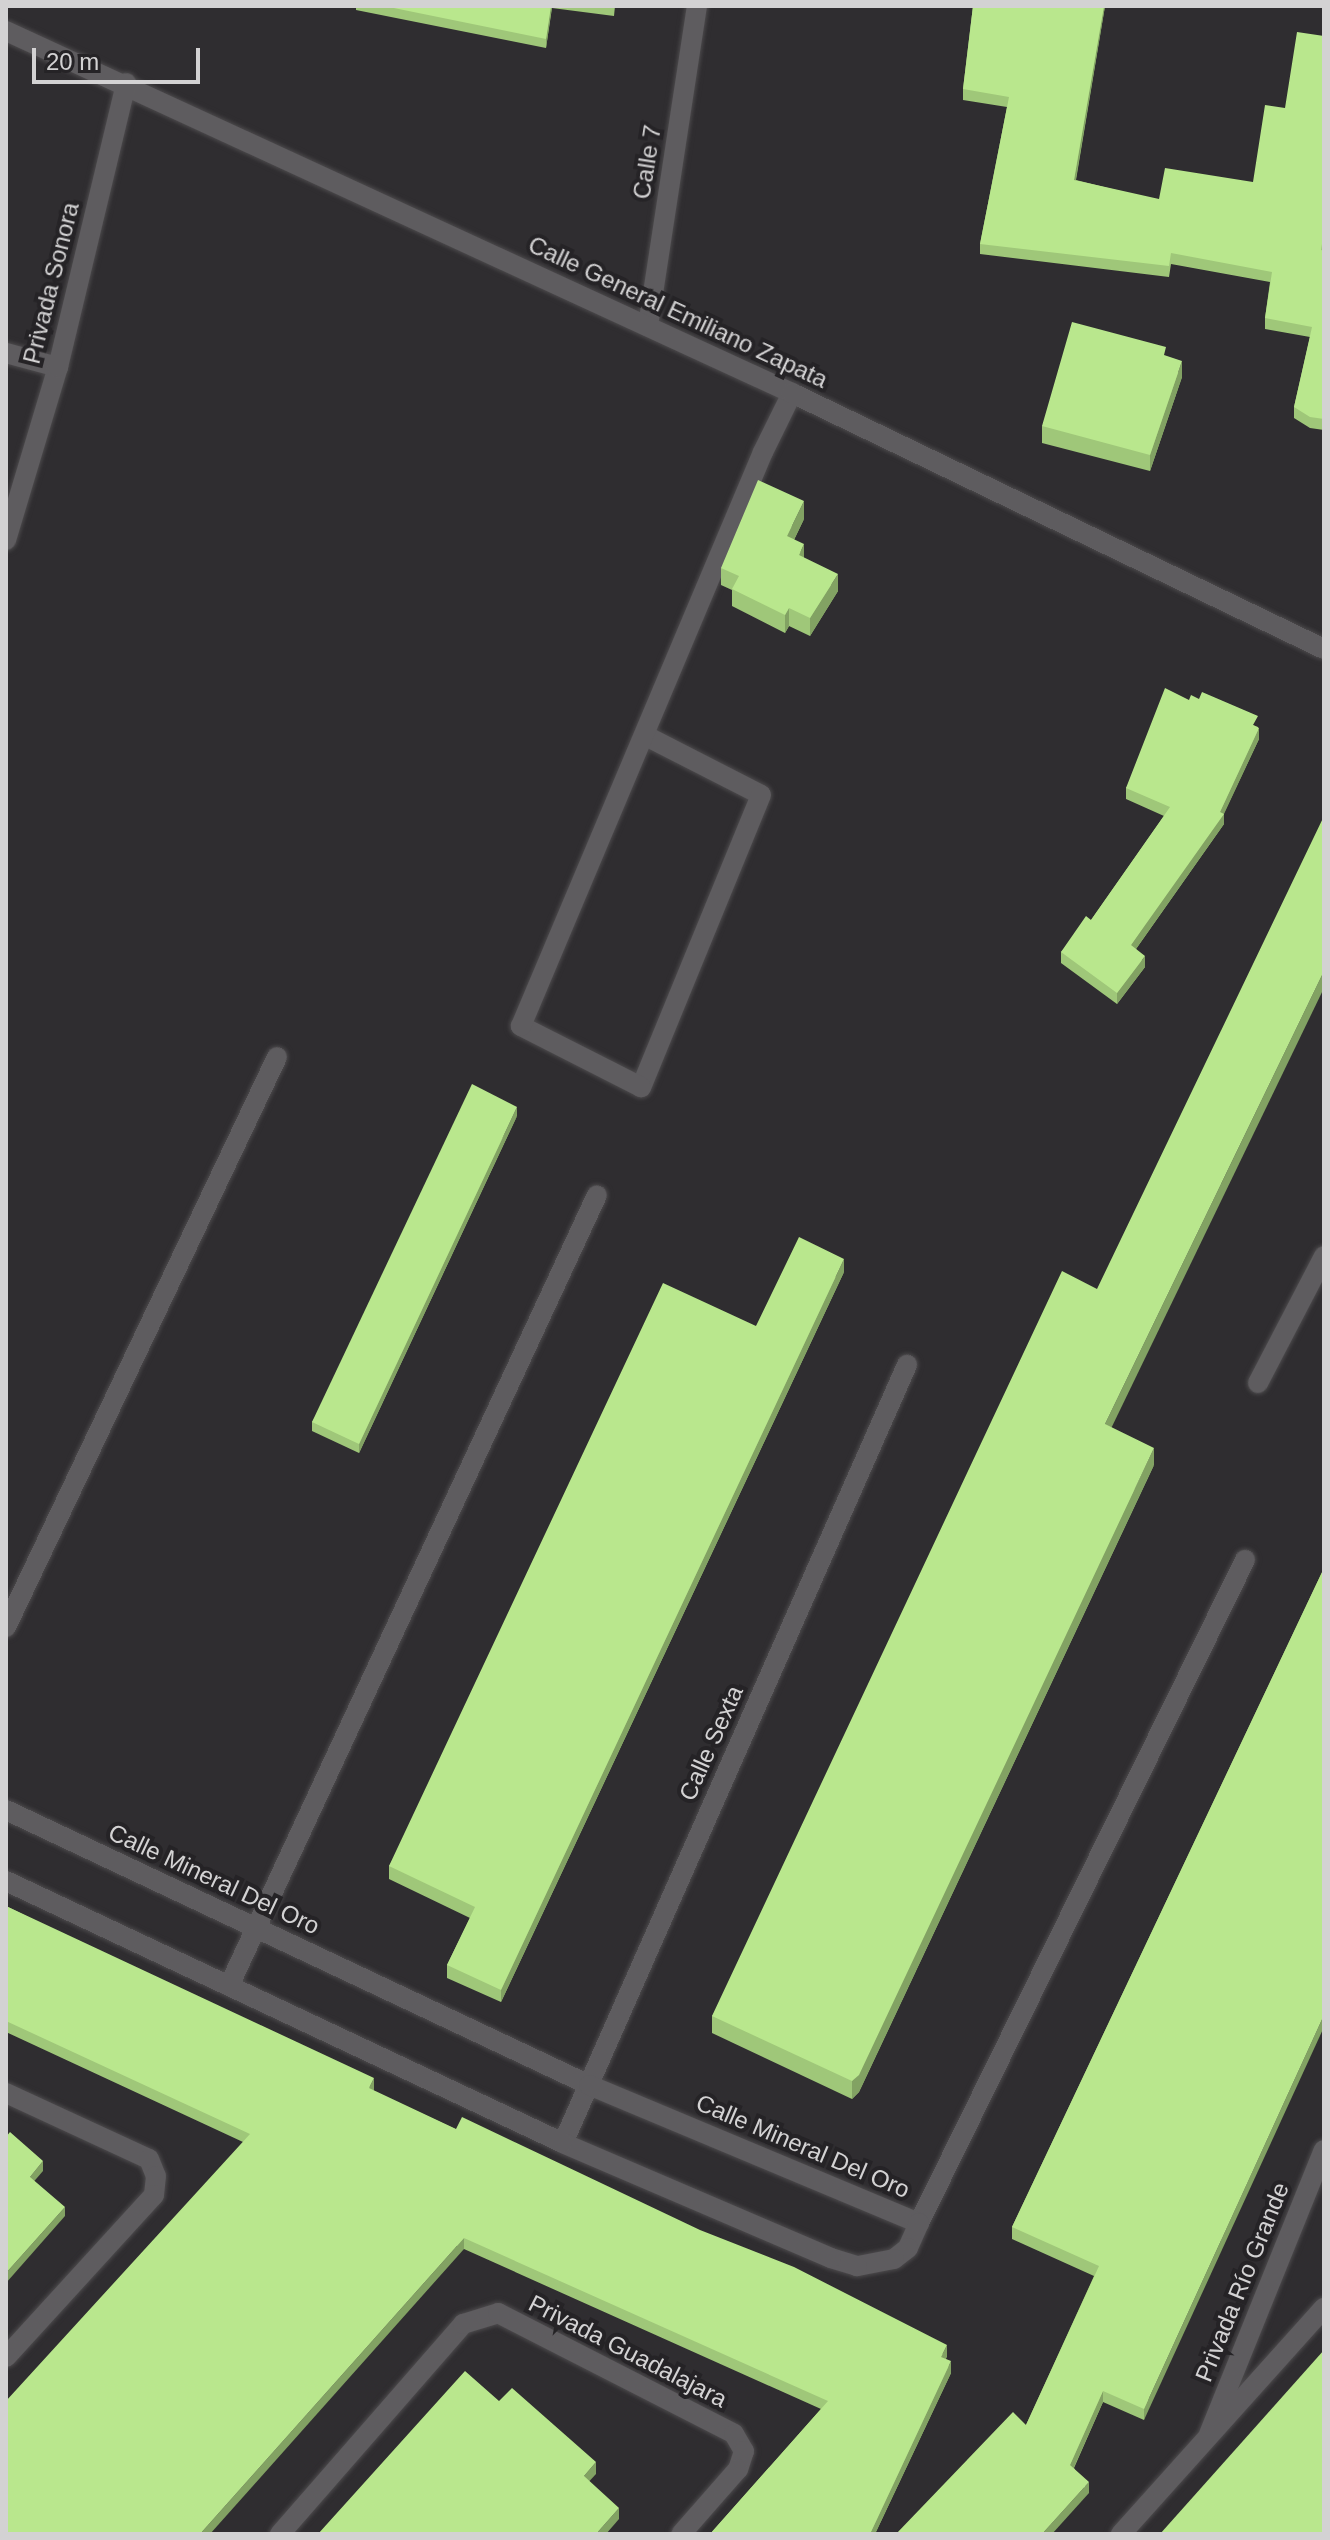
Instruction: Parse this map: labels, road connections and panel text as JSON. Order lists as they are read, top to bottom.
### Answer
{
  "streets": {
    "street": [
      "Calle 7",
      "Privada Sonora",
      "Calle General Emiliano Zapata",
      "Calle Sexta",
      "Calle Mineral Del Oro",
      "Privada Río Grande",
      "Privada Guadalajara"
    ]
  },
  "crossings": [
    ["Calle 7", "Calle General Emiliano Zapata"],
    ["Privada Sonora", "Calle General Emiliano Zapata"],
    ["Calle Sexta", "Calle Mineral Del Oro"]
  ],
  "scale_bar": "20 m"
}
